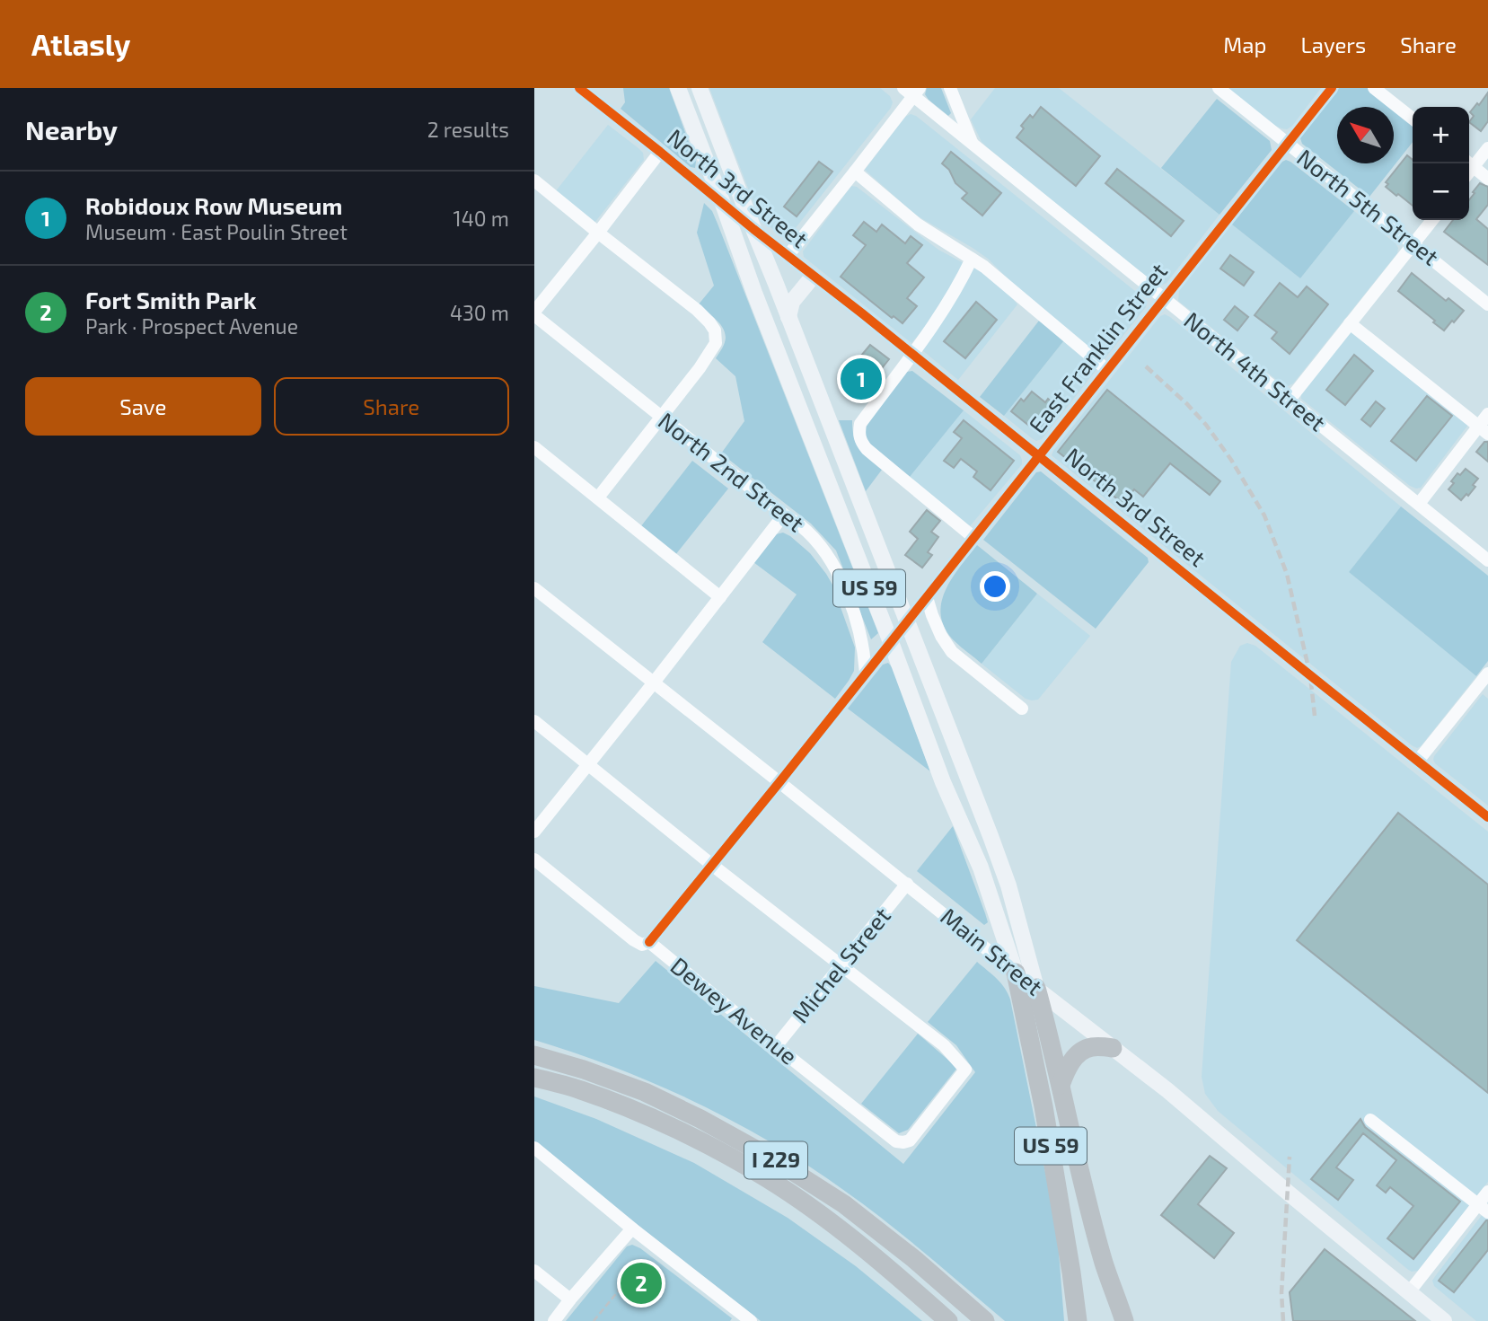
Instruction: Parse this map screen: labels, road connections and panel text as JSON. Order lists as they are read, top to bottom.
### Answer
{
  "streets": {
    "highway": ["US 59", "I 229"],
    "main road": ["Main Street"],
    "street": [
      "North 3rd Street",
      "North 5th Street",
      "East Franklin Street",
      "North 4th Street",
      "North 2nd Street",
      "Michel Street",
      "Dewey Avenue"
    ]
  },
  "crossings": [
    ["North 3rd Street", "East Franklin Street"],
    ["North 3rd Street", "US 59"],
    ["North 5th Street", "East Franklin Street"],
    ["East Franklin Street", "North 4th Street"],
    ["East Franklin Street", "North 2nd Street"],
    ["East Franklin Street", "US 59"],
    ["East Franklin Street", "Main Street"],
    ["East Franklin Street", "Dewey Avenue"],
    ["US 59", "Main Street"],
    ["Main Street", "Michel Street"],
    ["Michel Street", "Dewey Avenue"]
  ],
  "north": "top left",
  "page": {
    "header": "Atlasly",
    "nav": ["Map", "Layers", "Share"],
    "heading": ["Nearby", "2 results"],
    "map_buttons": ["+", "−"],
    "list": [
      {
        "mark": "1",
        "name": "Robidoux Row Museum",
        "note": "Museum · East Poulin Street",
        "value": "140 m"
      },
      {
        "mark": "2",
        "name": "Fort Smith Park",
        "note": "Park · Prospect Avenue",
        "value": "430 m"
      }
    ],
    "pins": ["1", "2"],
    "buttons": ["Save", "Share"]
  }
}
